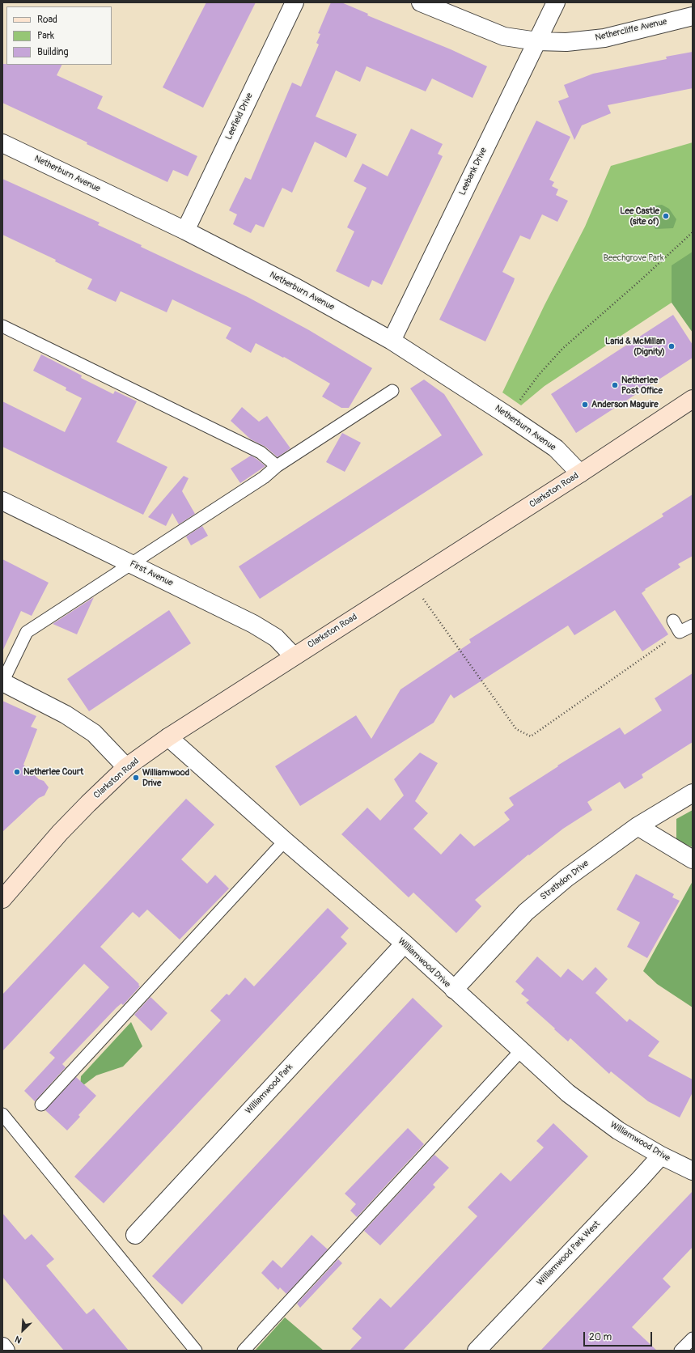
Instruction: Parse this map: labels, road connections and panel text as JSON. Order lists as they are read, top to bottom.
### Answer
{
  "streets": {
    "main road": ["Clarkston Road"],
    "street": [
      "Nethercliffe Avenue",
      "Leefield Drive",
      "Leebank Drive",
      "Netherburn Avenue",
      "First Avenue",
      "Strathdon Drive",
      "Williamwood Drive",
      "Williamwood Park",
      "Williamwood Park West"
    ]
  },
  "crossings": [
    ["Nethercliffe Avenue", "Leebank Drive"],
    ["Leefield Drive", "Netherburn Avenue"],
    ["Leebank Drive", "Netherburn Avenue"],
    ["Netherburn Avenue", "Clarkston Road"],
    ["Clarkston Road", "First Avenue"],
    ["Clarkston Road", "Williamwood Drive"],
    ["Strathdon Drive", "Williamwood Drive"],
    ["Williamwood Drive", "Williamwood Park"],
    ["Williamwood Drive", "Williamwood Park West"]
  ],
  "parks": ["Beechgrove Park"],
  "places": [
    "Lee Castle (site of)",
    "Larid & McMillan (Dignity)",
    "Netherlee Post Office",
    "Anderson Maguire",
    "Netherlee Court",
    "Williamwood Drive"
  ],
  "legend": ["Road", "Park", "Building"],
  "scale_bar": "20 m",
  "north": "bottom left"
}
